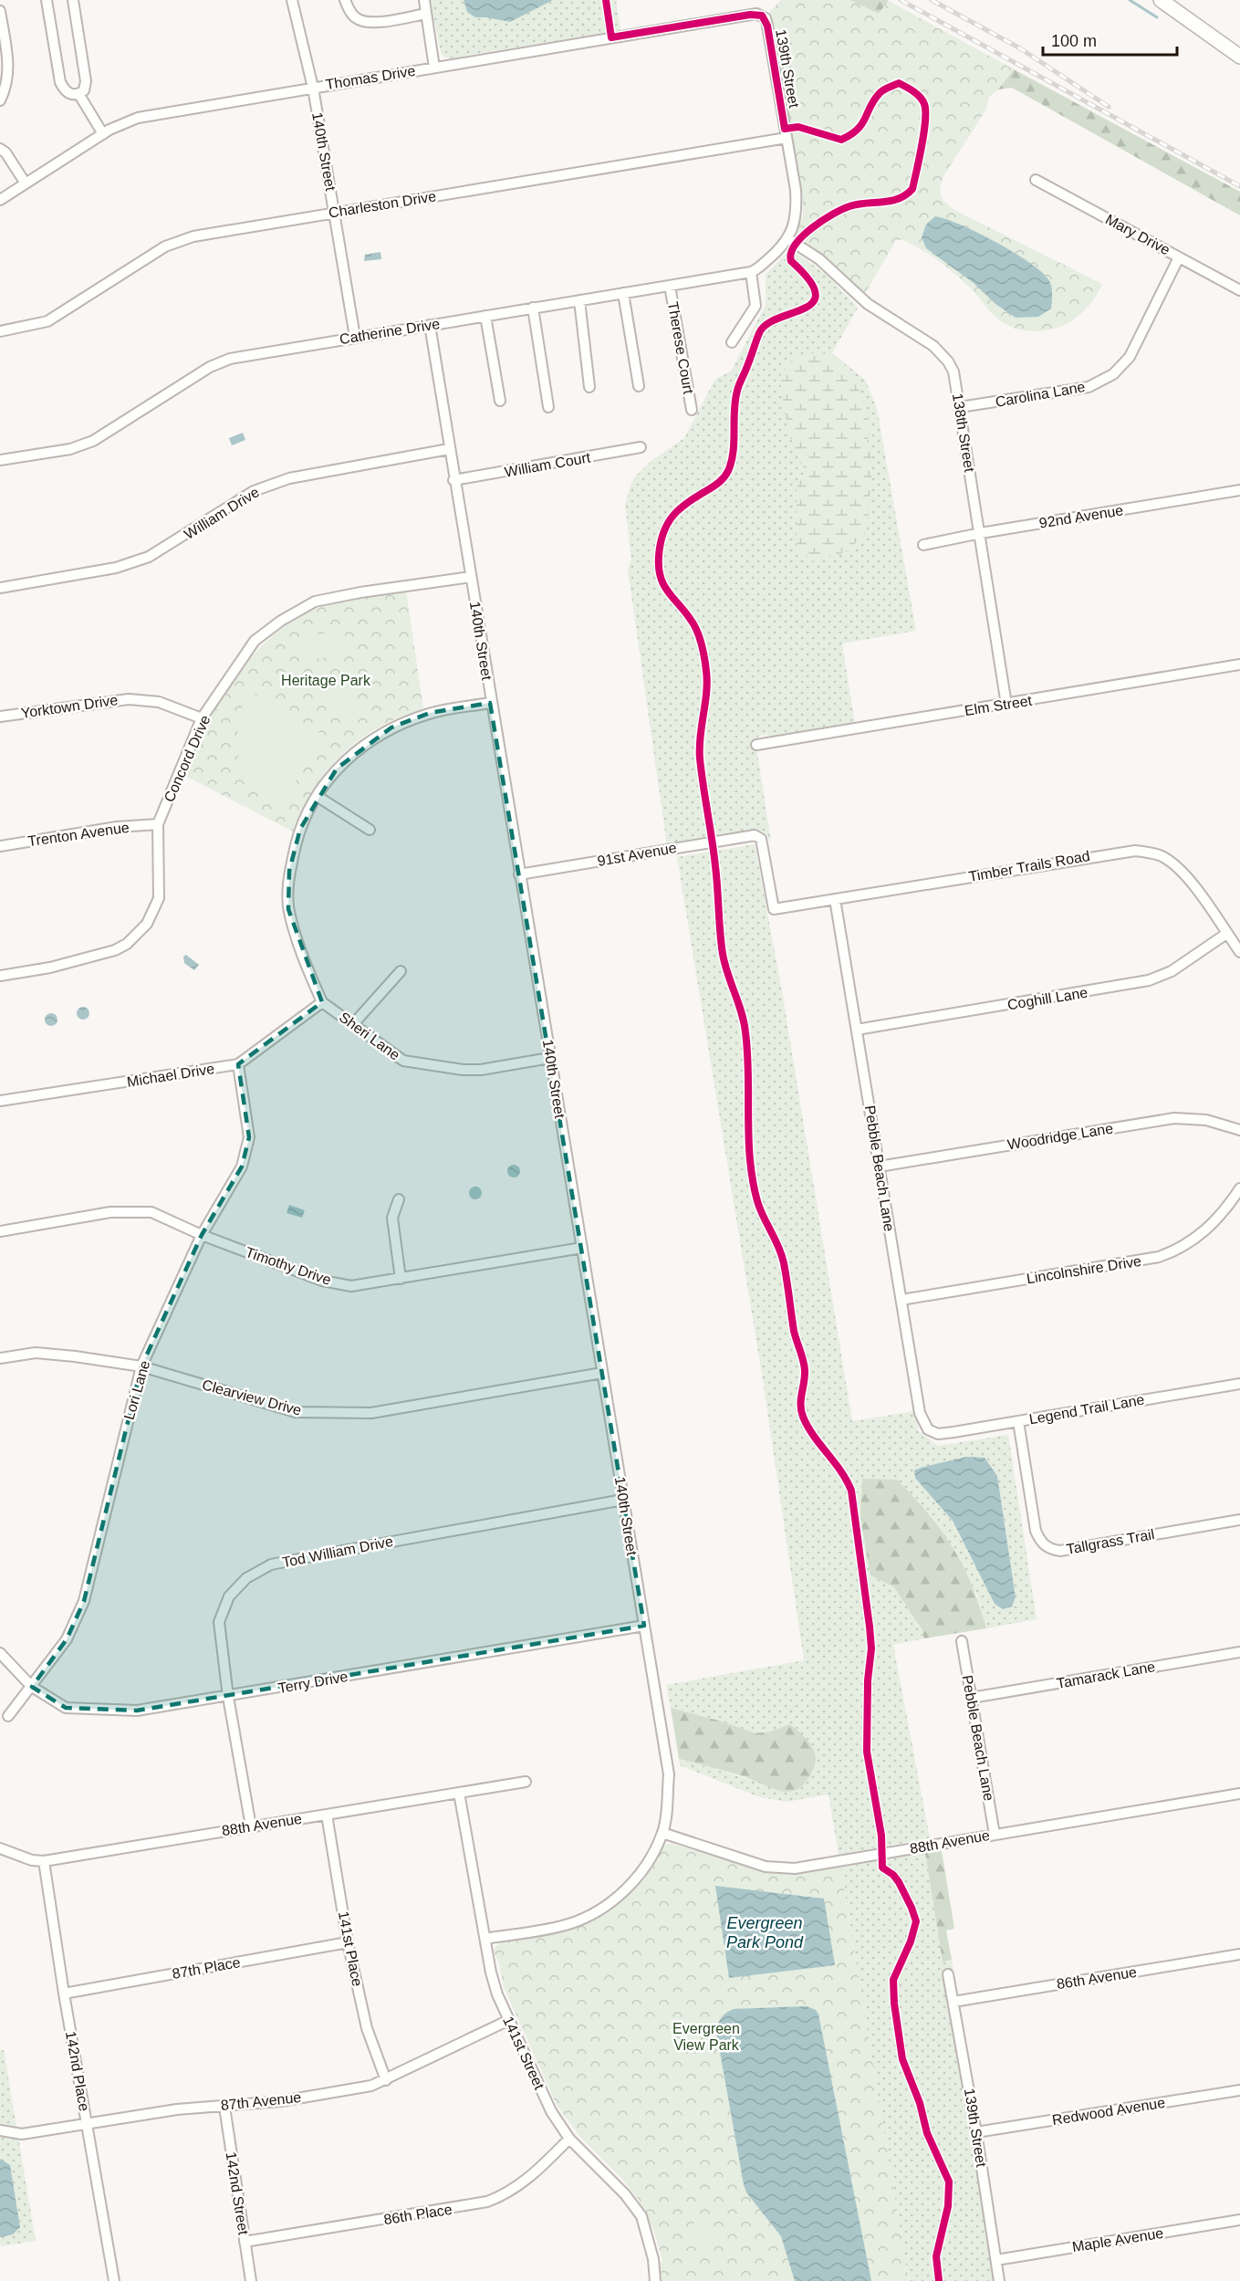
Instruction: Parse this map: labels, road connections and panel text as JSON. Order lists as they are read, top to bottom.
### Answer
{
  "streets": {
    "street": [
      "139th Street",
      "Thomas Drive",
      "140th Street",
      "Charleston Drive",
      "Mary Drive",
      "Catherine Drive",
      "Therese Court",
      "Carolina Lane",
      "138th Street",
      "William Court",
      "William Drive",
      "92nd Avenue",
      "Elm Street",
      "Yorktown Drive",
      "Concord Drive",
      "Trenton Avenue",
      "91st Avenue",
      "Timber Trails Road",
      "Coghill Lane",
      "Sheri Lane",
      "Michael Drive",
      "Woodridge Lane",
      "Pebble Beach Lane",
      "Timothy Drive",
      "Lincolnshire Drive",
      "Lori Lane",
      "Clearview Drive",
      "Legend Trail Lane",
      "Tallgrass Trail",
      "Tod William Drive",
      "Tamarack Lane",
      "Terry Drive",
      "88th Avenue",
      "141st Place",
      "87th Place",
      "86th Avenue",
      "141st Street",
      "142nd Place",
      "87th Avenue",
      "Redwood Avenue",
      "142nd Street",
      "86th Place",
      "Maple Avenue"
    ]
  },
  "crossings": [
    ["139th Street", "Thomas Drive"],
    ["139th Street", "Charleston Drive"],
    ["139th Street", "Catherine Drive"],
    ["139th Street", "138th Street"],
    ["139th Street", "86th Avenue"],
    ["139th Street", "Redwood Avenue"],
    ["139th Street", "Maple Avenue"],
    ["Thomas Drive", "140th Street"],
    ["140th Street", "Charleston Drive"],
    ["140th Street", "Catherine Drive"],
    ["140th Street", "William Court"],
    ["140th Street", "William Drive"],
    ["140th Street", "Concord Drive"],
    ["140th Street", "91st Avenue"],
    ["140th Street", "Sheri Lane"],
    ["140th Street", "Timothy Drive"],
    ["140th Street", "Clearview Drive"],
    ["140th Street", "Tod William Drive"],
    ["140th Street", "Terry Drive"],
    ["140th Street", "88th Avenue"],
    ["Mary Drive", "Carolina Lane"],
    ["Catherine Drive", "Therese Court"],
    ["Catherine Drive", "138th Street"],
    ["Carolina Lane", "138th Street"],
    ["138th Street", "92nd Avenue"],
    ["138th Street", "Elm Street"],
    ["Yorktown Drive", "Concord Drive"],
    ["Concord Drive", "Trenton Avenue"],
    ["91st Avenue", "Timber Trails Road"],
    ["Timber Trails Road", "Coghill Lane"],
    ["Timber Trails Road", "Pebble Beach Lane"],
    ["Coghill Lane", "Pebble Beach Lane"],
    ["Sheri Lane", "Michael Drive"],
    ["Michael Drive", "Lori Lane"],
    ["Woodridge Lane", "Pebble Beach Lane"],
    ["Pebble Beach Lane", "Lincolnshire Drive"],
    ["Pebble Beach Lane", "Legend Trail Lane"],
    ["Pebble Beach Lane", "Tamarack Lane"],
    ["Pebble Beach Lane", "88th Avenue"],
    ["Timothy Drive", "Lori Lane"],
    ["Lori Lane", "Clearview Drive"],
    ["Lori Lane", "Terry Drive"],
    ["Legend Trail Lane", "Tallgrass Trail"],
    ["Tod William Drive", "Terry Drive"],
    ["Tod William Drive", "88th Avenue"],
    ["88th Avenue", "141st Place"],
    ["88th Avenue", "141st Street"],
    ["88th Avenue", "142nd Place"],
    ["141st Place", "87th Place"],
    ["141st Place", "87th Avenue"],
    ["87th Place", "142nd Place"],
    ["141st Street", "87th Avenue"],
    ["141st Street", "86th Place"],
    ["142nd Place", "87th Avenue"],
    ["87th Avenue", "142nd Street"],
    ["142nd Street", "86th Place"]
  ],
  "water": ["Evergreen Park Pond"],
  "parks": ["Heritage Park", "Evergreen View Park"],
  "scale_bar": "100 m"
}
